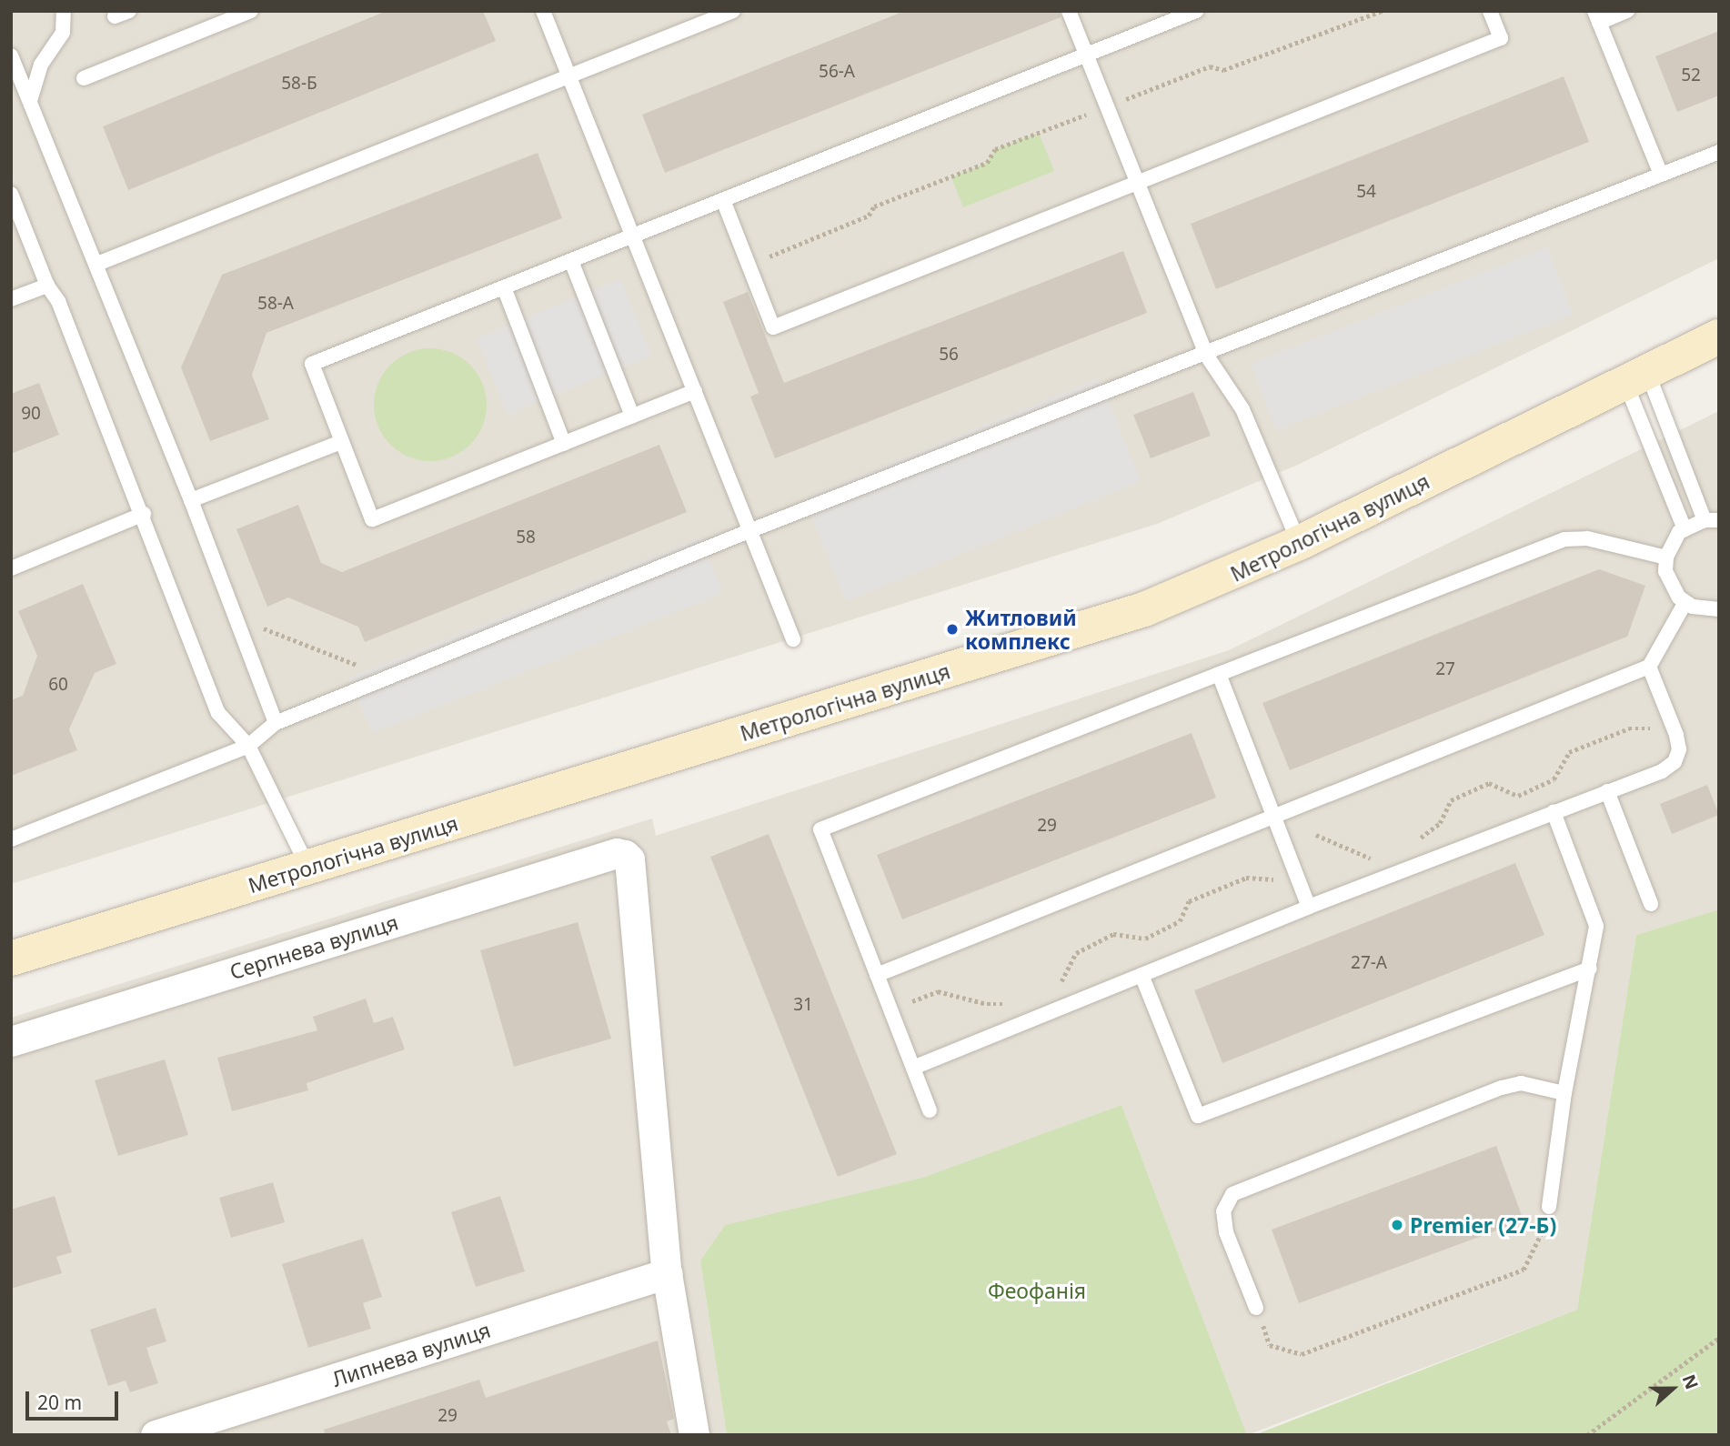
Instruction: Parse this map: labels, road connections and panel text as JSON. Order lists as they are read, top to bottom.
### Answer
{
  "streets": {
    "street": ["Метрологічна вулиця", "Серпнева вулиця", "Липнева вулиця"]
  },
  "crossings": [
    ["Серпнева вулиця", "Липнева вулиця"]
  ],
  "parks": ["Феофанія"],
  "places": ["Житловий комплекс", "Premier (27-Б)"],
  "house_numbers": [
    "56-А",
    "52",
    "58-Б",
    "54",
    "58-А",
    "56",
    "90",
    "58",
    "27",
    "60",
    "29",
    "27-А",
    "31",
    "29"
  ],
  "scale_bar": "20 m",
  "north": "right"
}
